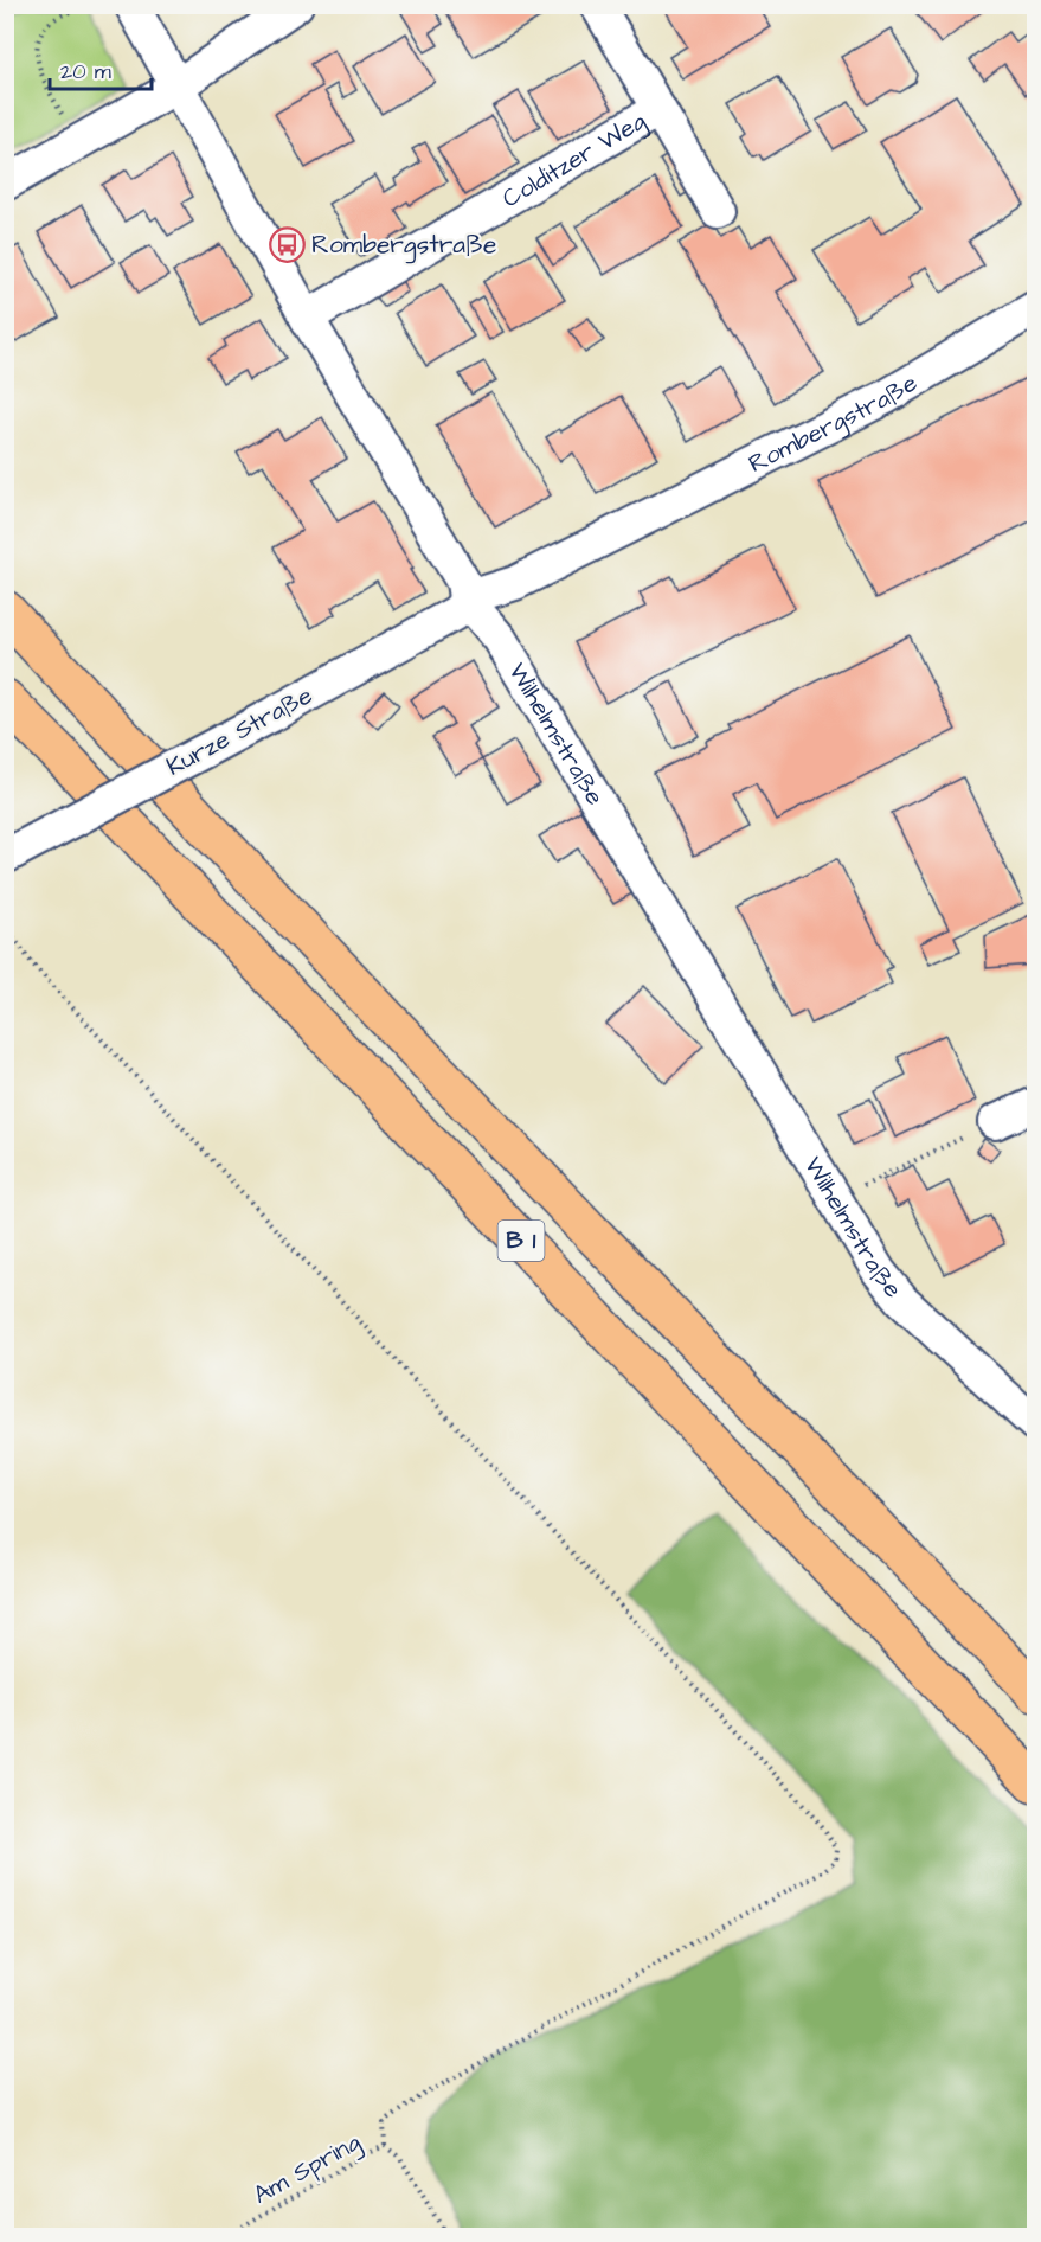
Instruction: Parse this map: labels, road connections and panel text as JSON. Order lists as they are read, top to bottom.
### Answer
{
  "streets": {
    "highway": ["B 1"],
    "street": [
      "Colditzer Weg",
      "Rombergstraße",
      "Kurze Straße",
      "Wilhelmstraße"
    ],
    "path": ["Am Spring"]
  },
  "crossings": [
    ["Colditzer Weg", "Wilhelmstraße"],
    ["Rombergstraße", "Kurze Straße"],
    ["Rombergstraße", "Wilhelmstraße"],
    ["Kurze Straße", "Wilhelmstraße"]
  ],
  "places": {
    "bus stop": ["Rombergstraße"]
  },
  "scale_bar": "20 m"
}
